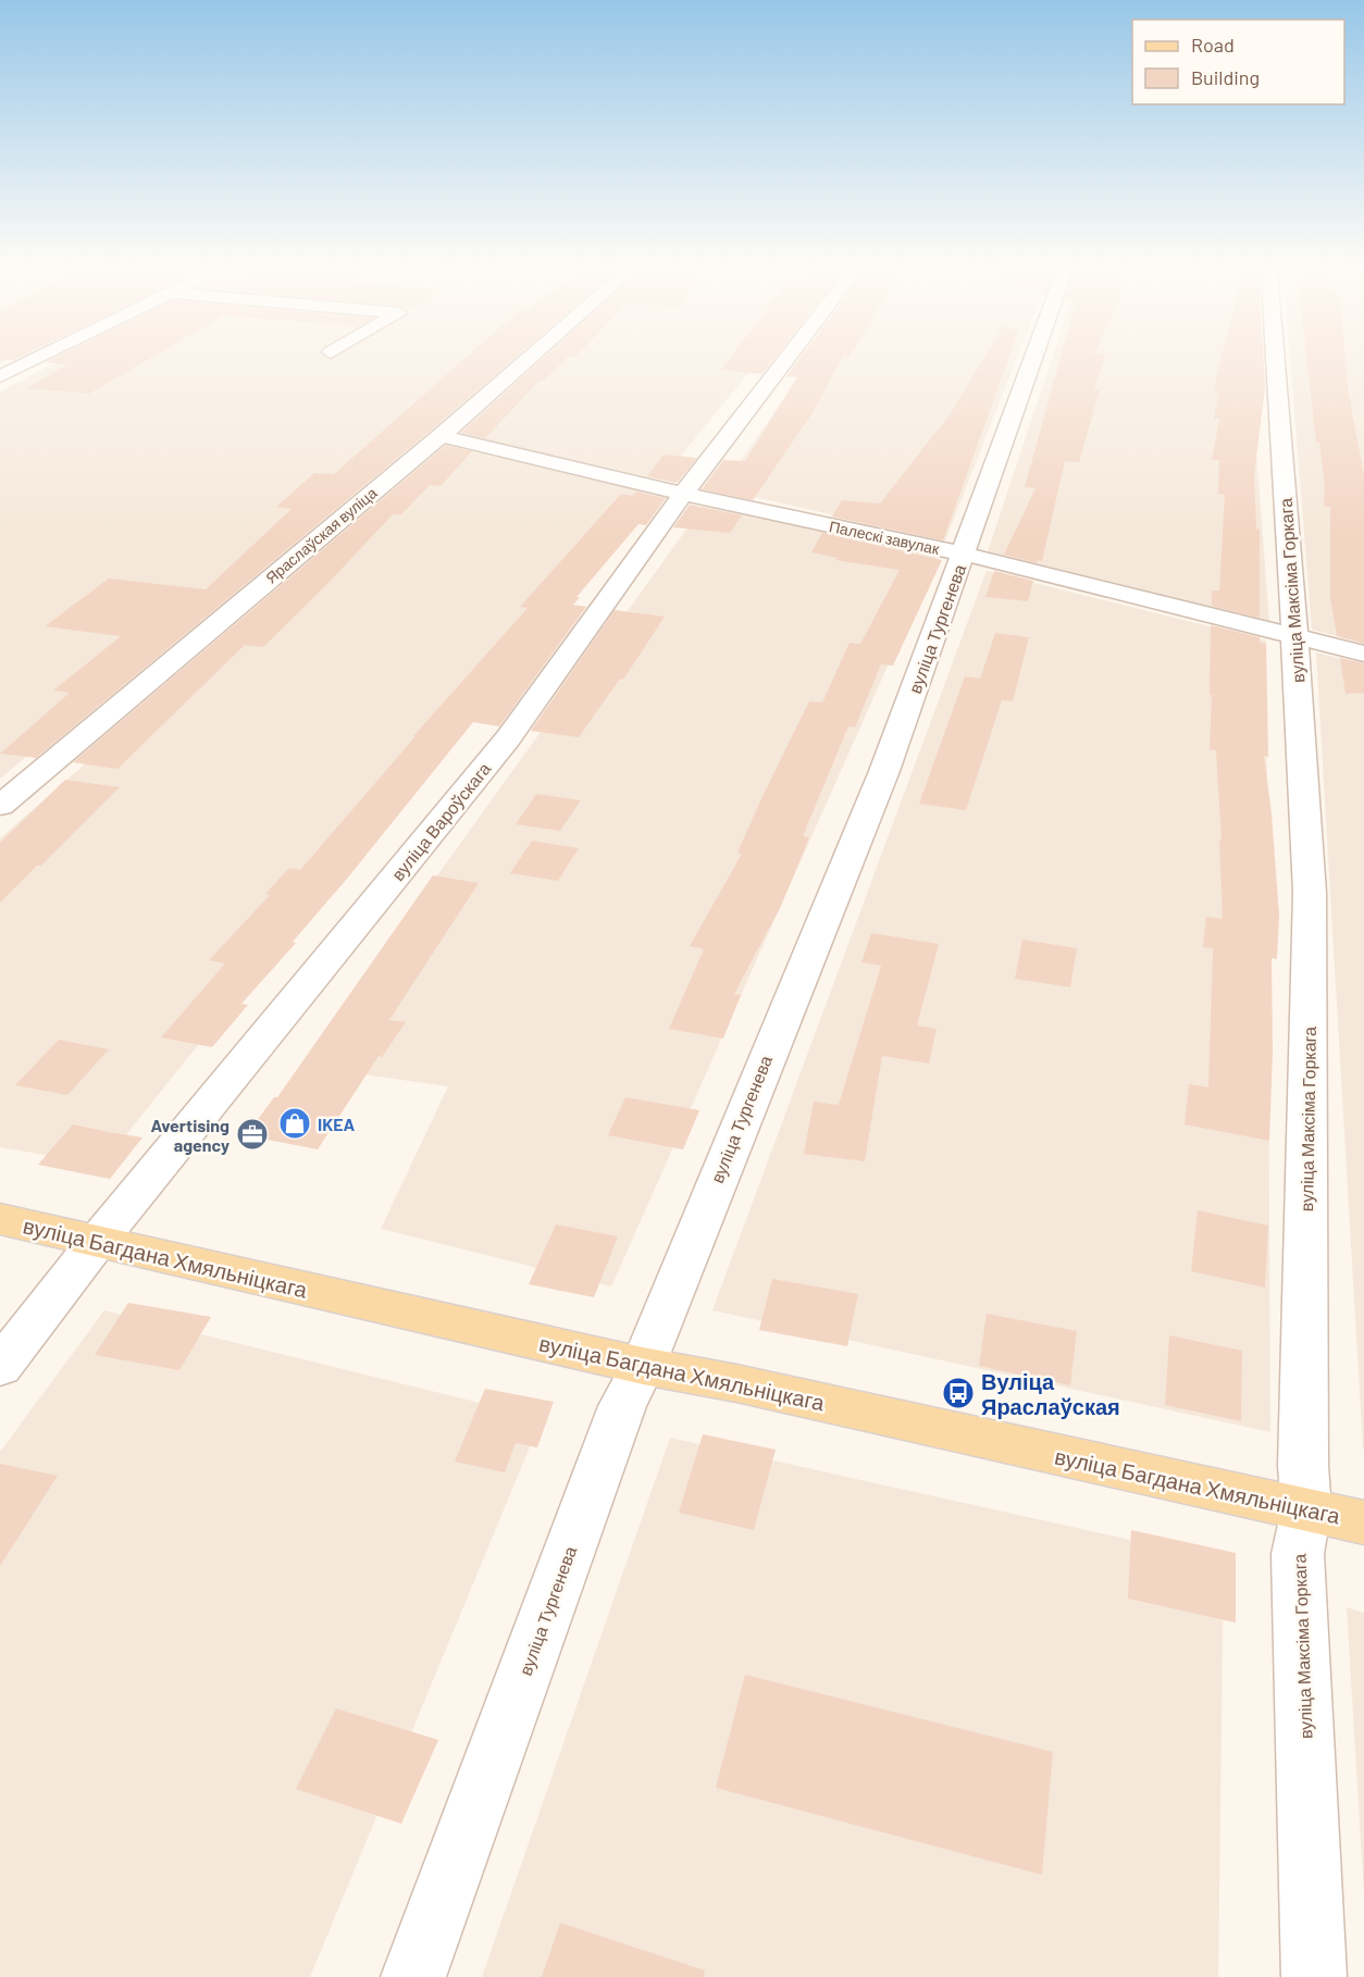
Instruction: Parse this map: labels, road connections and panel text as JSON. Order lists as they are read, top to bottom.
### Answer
{
  "streets": {
    "main road": ["вуліца Багдана Хмяльніцкага"],
    "street": [
      "Яраслаўская вуліца",
      "Палескі завулак",
      "вуліца Максіма Горкага",
      "вуліца Тургенева",
      "вуліца Вароўскага"
    ]
  },
  "crossings": [
    ["Яраслаўская вуліца", "Палескі завулак"],
    ["Палескі завулак", "вуліца Максіма Горкага"],
    ["Палескі завулак", "вуліца Тургенева"],
    ["Палескі завулак", "вуліца Вароўскага"],
    ["вуліца Максіма Горкага", "вуліца Багдана Хмяльніцкага"],
    ["вуліца Тургенева", "вуліца Багдана Хмяльніцкага"],
    ["вуліца Вароўскага", "вуліца Багдана Хмяльніцкага"]
  ],
  "places": {
    "shop": ["IKEA"],
    "office": ["Avertising agency"],
    "bus stop": ["Вуліца Яраслаўская"]
  },
  "legend": ["Road", "Building"]
}
